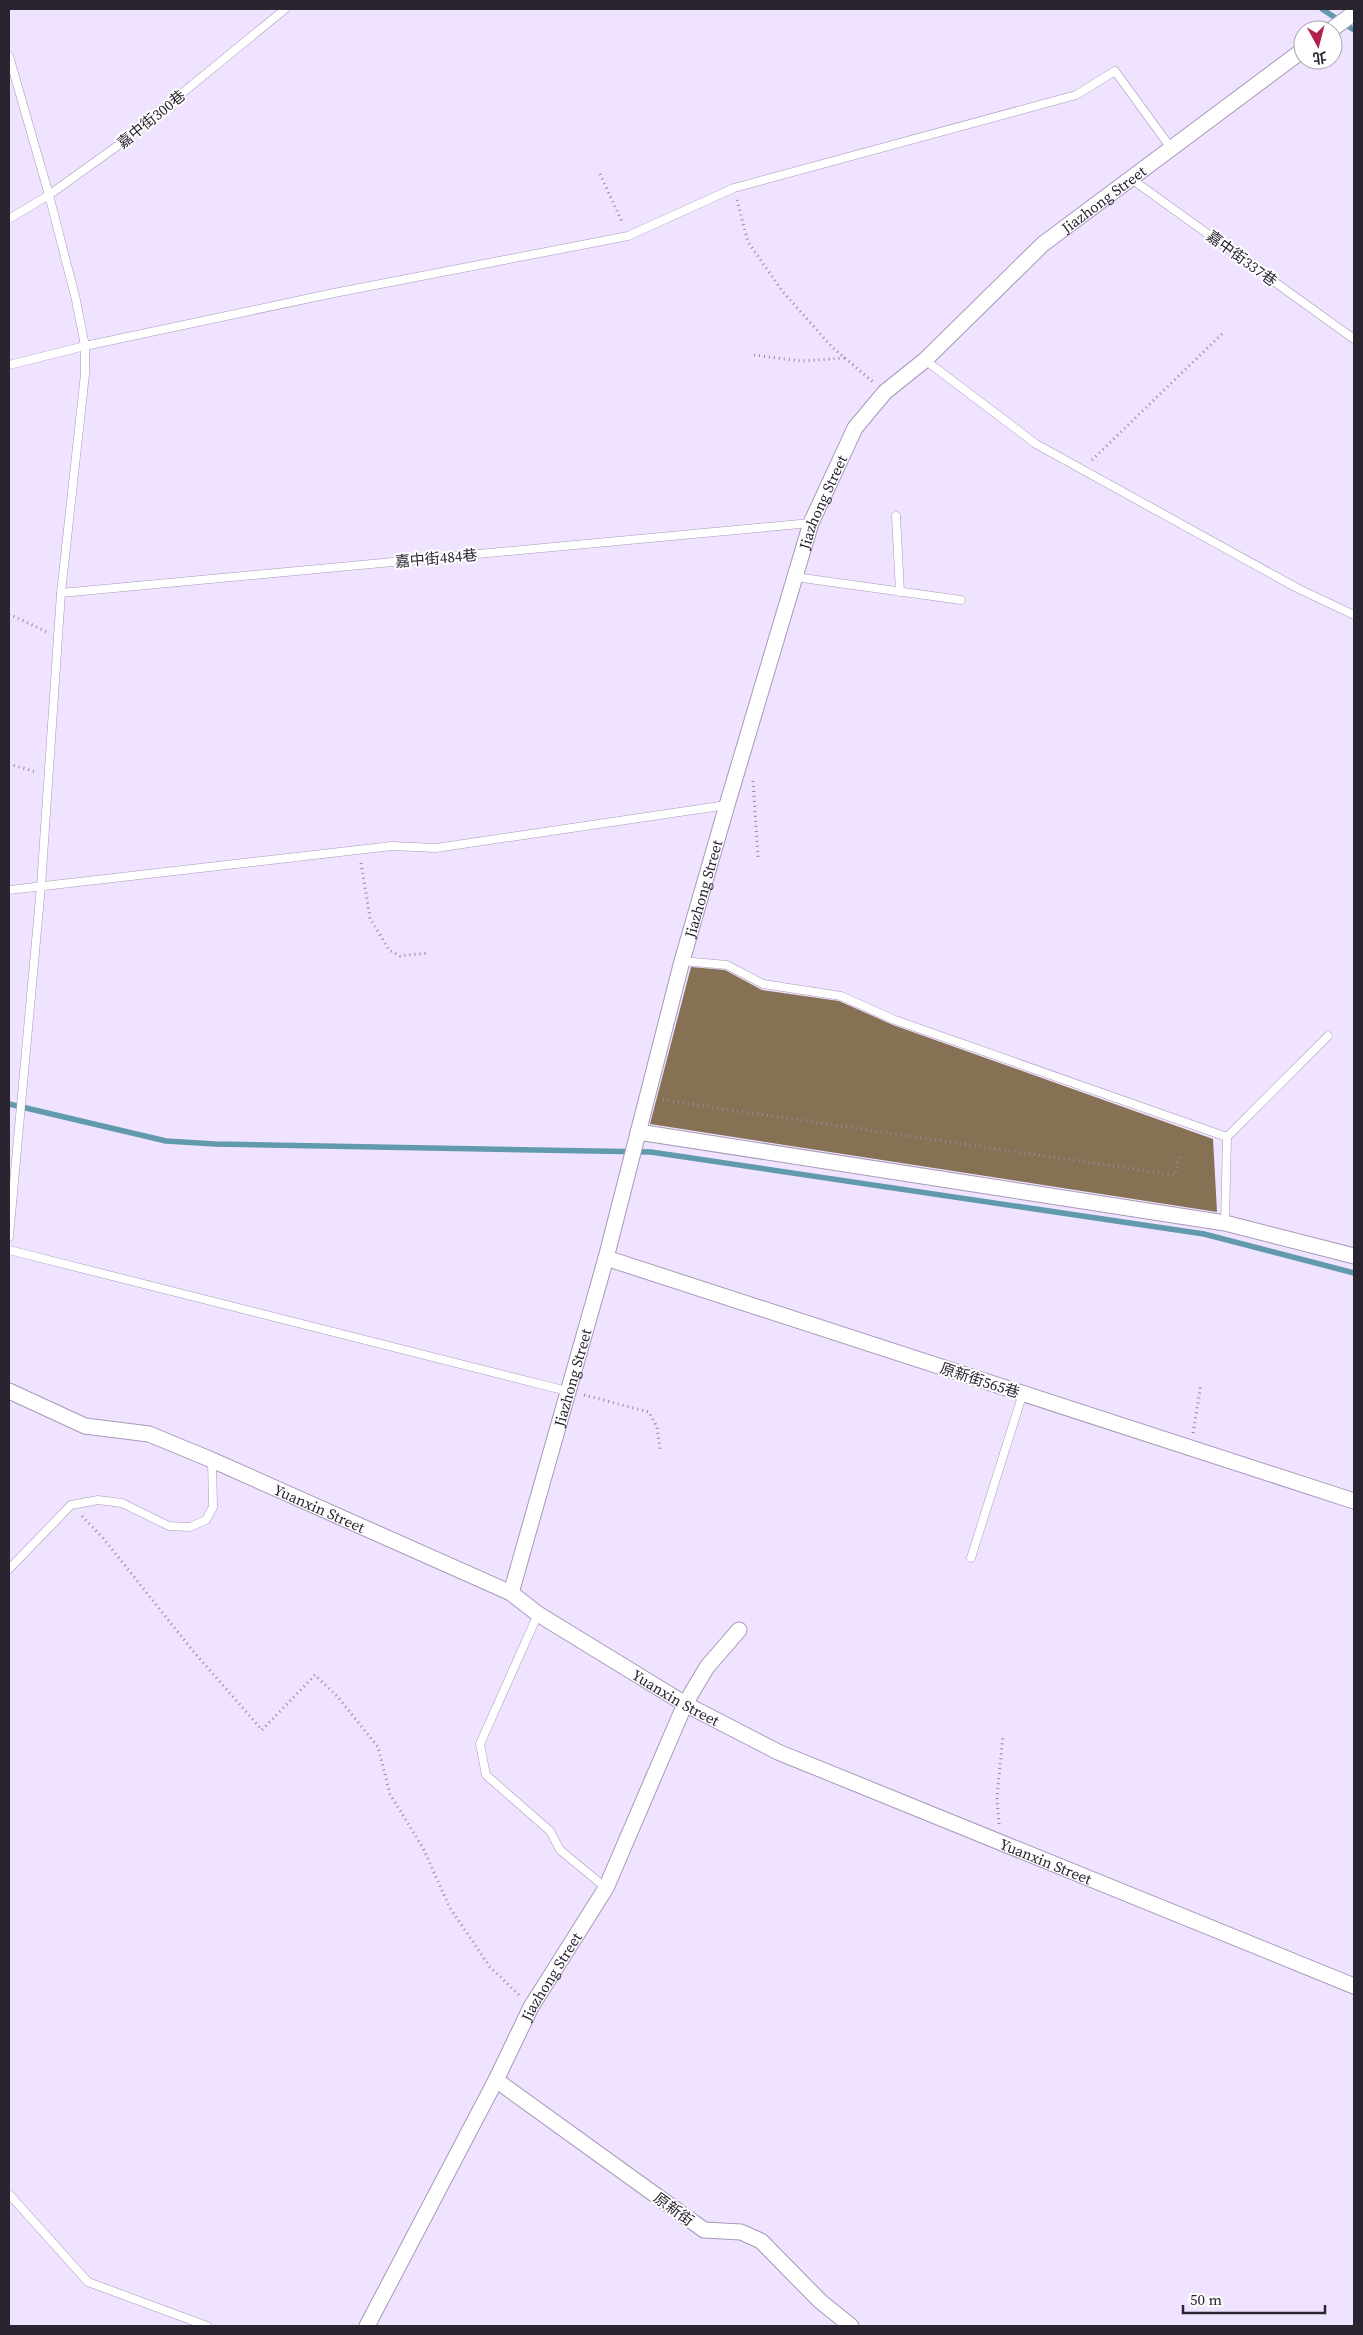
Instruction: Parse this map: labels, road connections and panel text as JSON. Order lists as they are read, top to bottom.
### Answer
{
  "streets": {
    "street": [
      "Jiazhong Street",
      "原新街565巷",
      "Yuanxin Street",
      "原新街"
    ],
    "lane": ["嘉中街300巷", "嘉中街337巷", "嘉中街484巷"]
  },
  "crossings": [
    ["Jiazhong Street", "嘉中街337巷"],
    ["Jiazhong Street", "嘉中街484巷"],
    ["Jiazhong Street", "原新街565巷"],
    ["Jiazhong Street", "Yuanxin Street"],
    ["Jiazhong Street", "原新街"]
  ],
  "scale_bar": "50 m",
  "north": "bottom"
}
